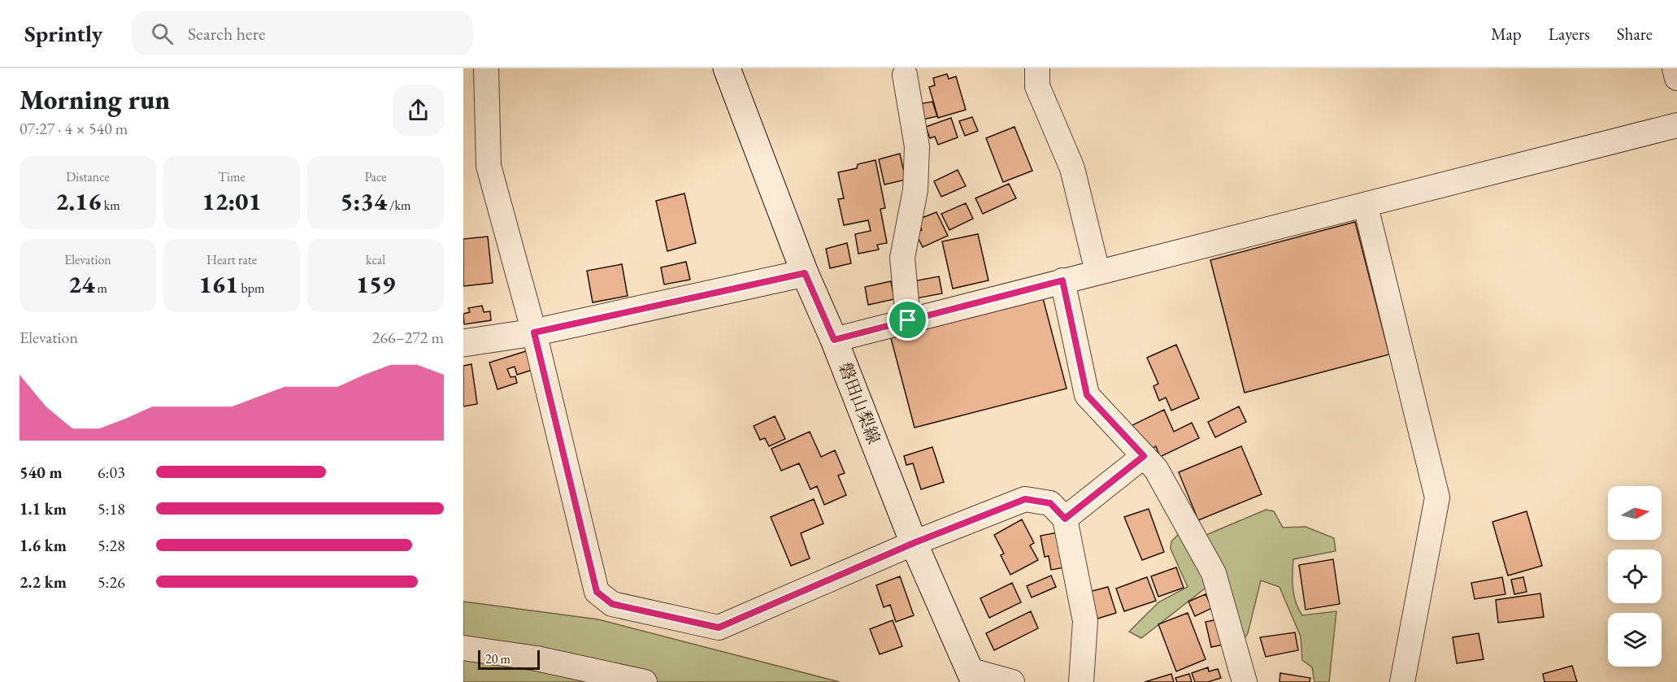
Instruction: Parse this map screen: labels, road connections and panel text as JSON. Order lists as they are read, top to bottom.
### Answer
{
  "streets": {
    "main road": ["磐田山梨線"]
  },
  "scale_bar": "20 m",
  "north": "right",
  "page": {
    "header": "Sprintly",
    "search": "Search here",
    "nav": ["Map", "Layers", "Share"],
    "heading": ["Morning run", "07:27 · 4 × 540 m"],
    "stats": [
      ["Distance", "2.16 km"],
      ["Time", "12:01"],
      ["Pace", "5:34 /km"],
      ["Elevation", "24 m"],
      ["Heart rate", "161 bpm"],
      ["kcal", "159"]
    ],
    "chart": ["Elevation", "266–272 m"],
    "list": [
      {
        "name": "540 m",
        "note": "6:03"
      },
      {
        "name": "1.1 km",
        "note": "5:18"
      },
      {
        "name": "1.6 km",
        "note": "5:28"
      },
      {
        "name": "2.2 km",
        "note": "5:26"
      }
    ],
    "scale": "20 m"
  }
}
